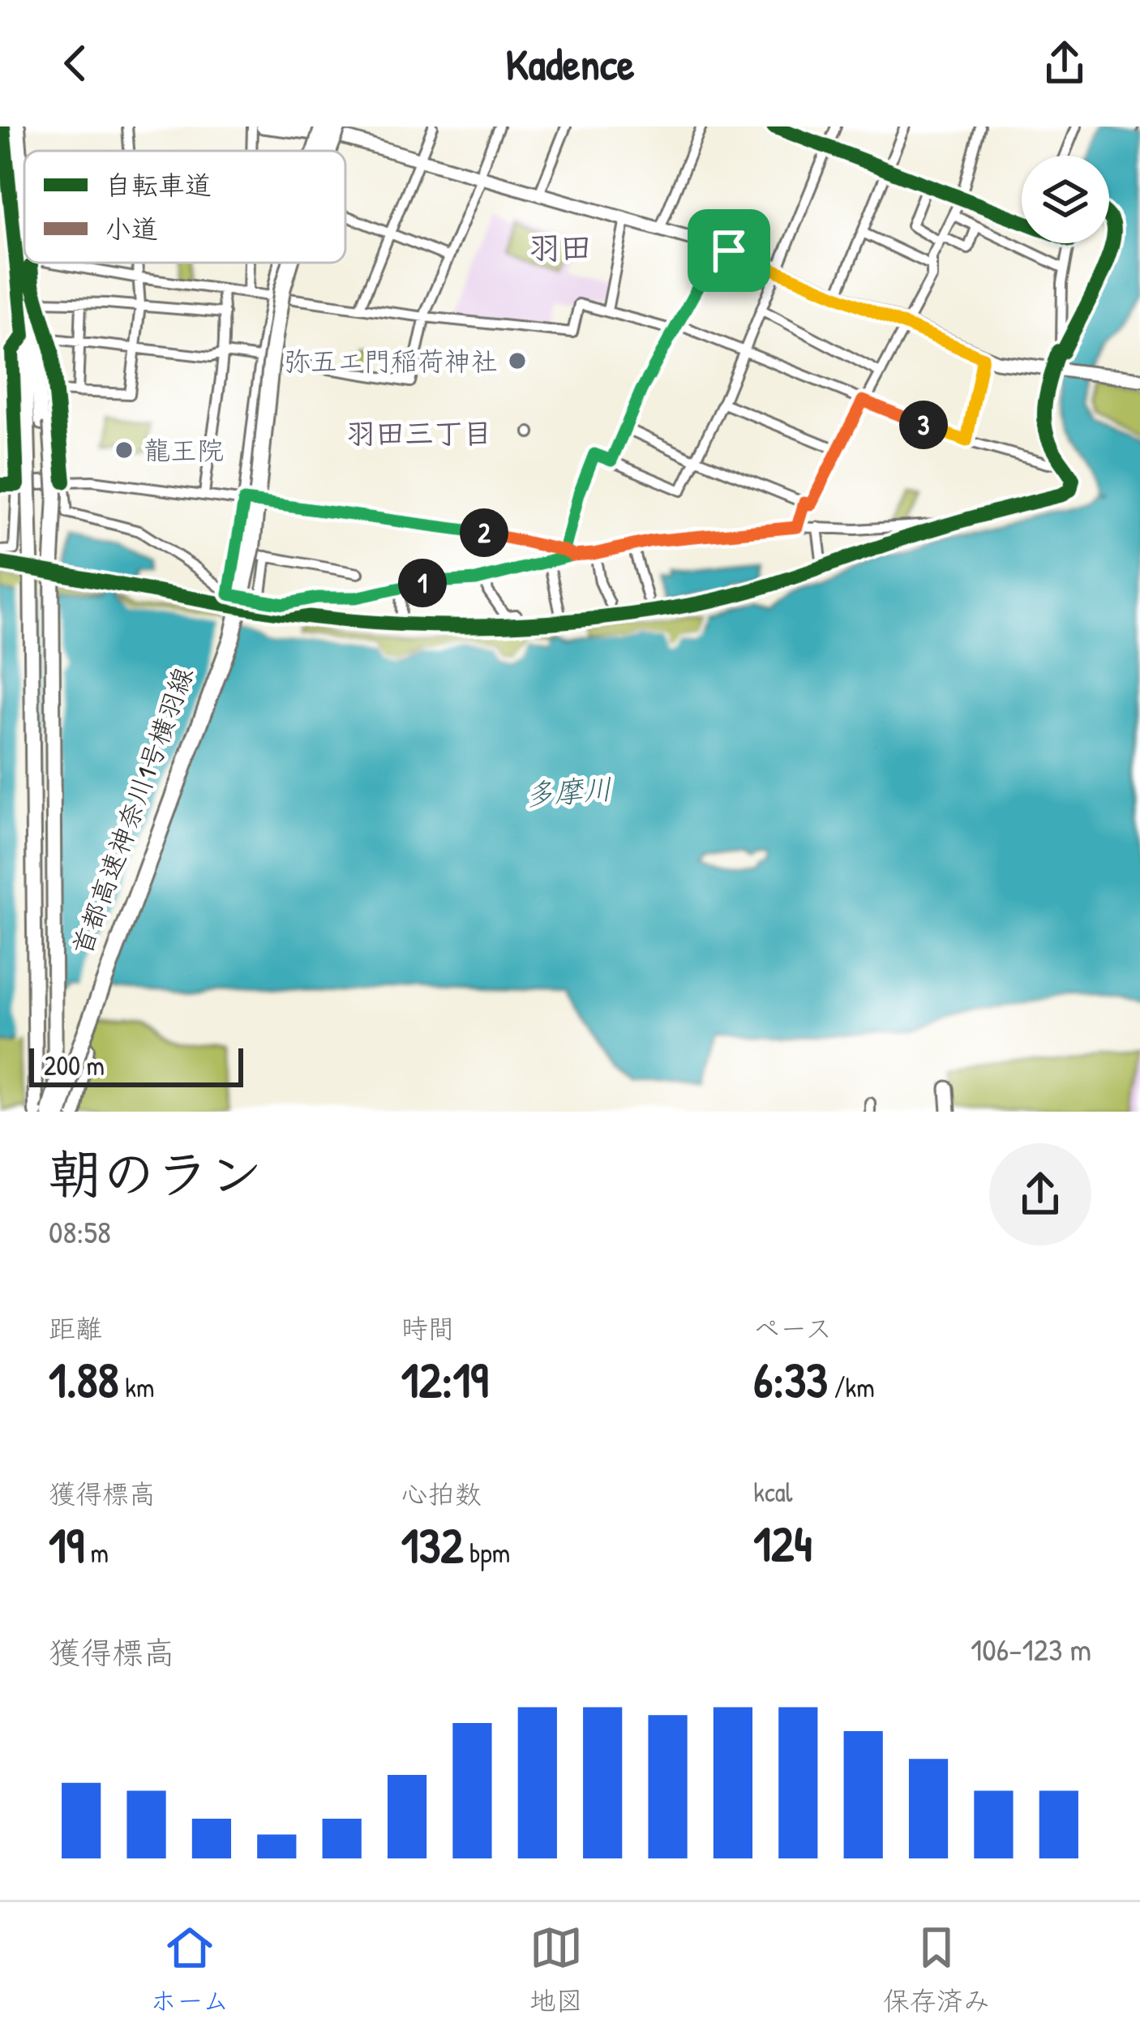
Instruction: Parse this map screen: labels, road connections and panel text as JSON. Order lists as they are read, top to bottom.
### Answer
{
  "streets": {
    "highway": ["首都高速神奈川1号横羽線"]
  },
  "districts": ["羽田", "羽田三丁目"],
  "water": ["多摩川"],
  "places": ["弥五エ門稲荷神社", "龍王院"],
  "legend": ["自転車道", "小道"],
  "scale_bar": "200 m",
  "page": {
    "header": "Kadence",
    "pins": ["3", "2", "1"],
    "scale": "200 m",
    "heading": ["朝のラン", "08:58"],
    "stats": [
      ["距離", "1.88 km"],
      ["時間", "12:19"],
      ["ペース", "6:33 /km"],
      ["獲得標高", "19 m"],
      ["心拍数", "132 bpm"],
      ["kcal", "124"]
    ],
    "chart": ["獲得標高", "106–123 m"],
    "tabs": ["ホーム", "地図", "保存済み"]
  }
}
